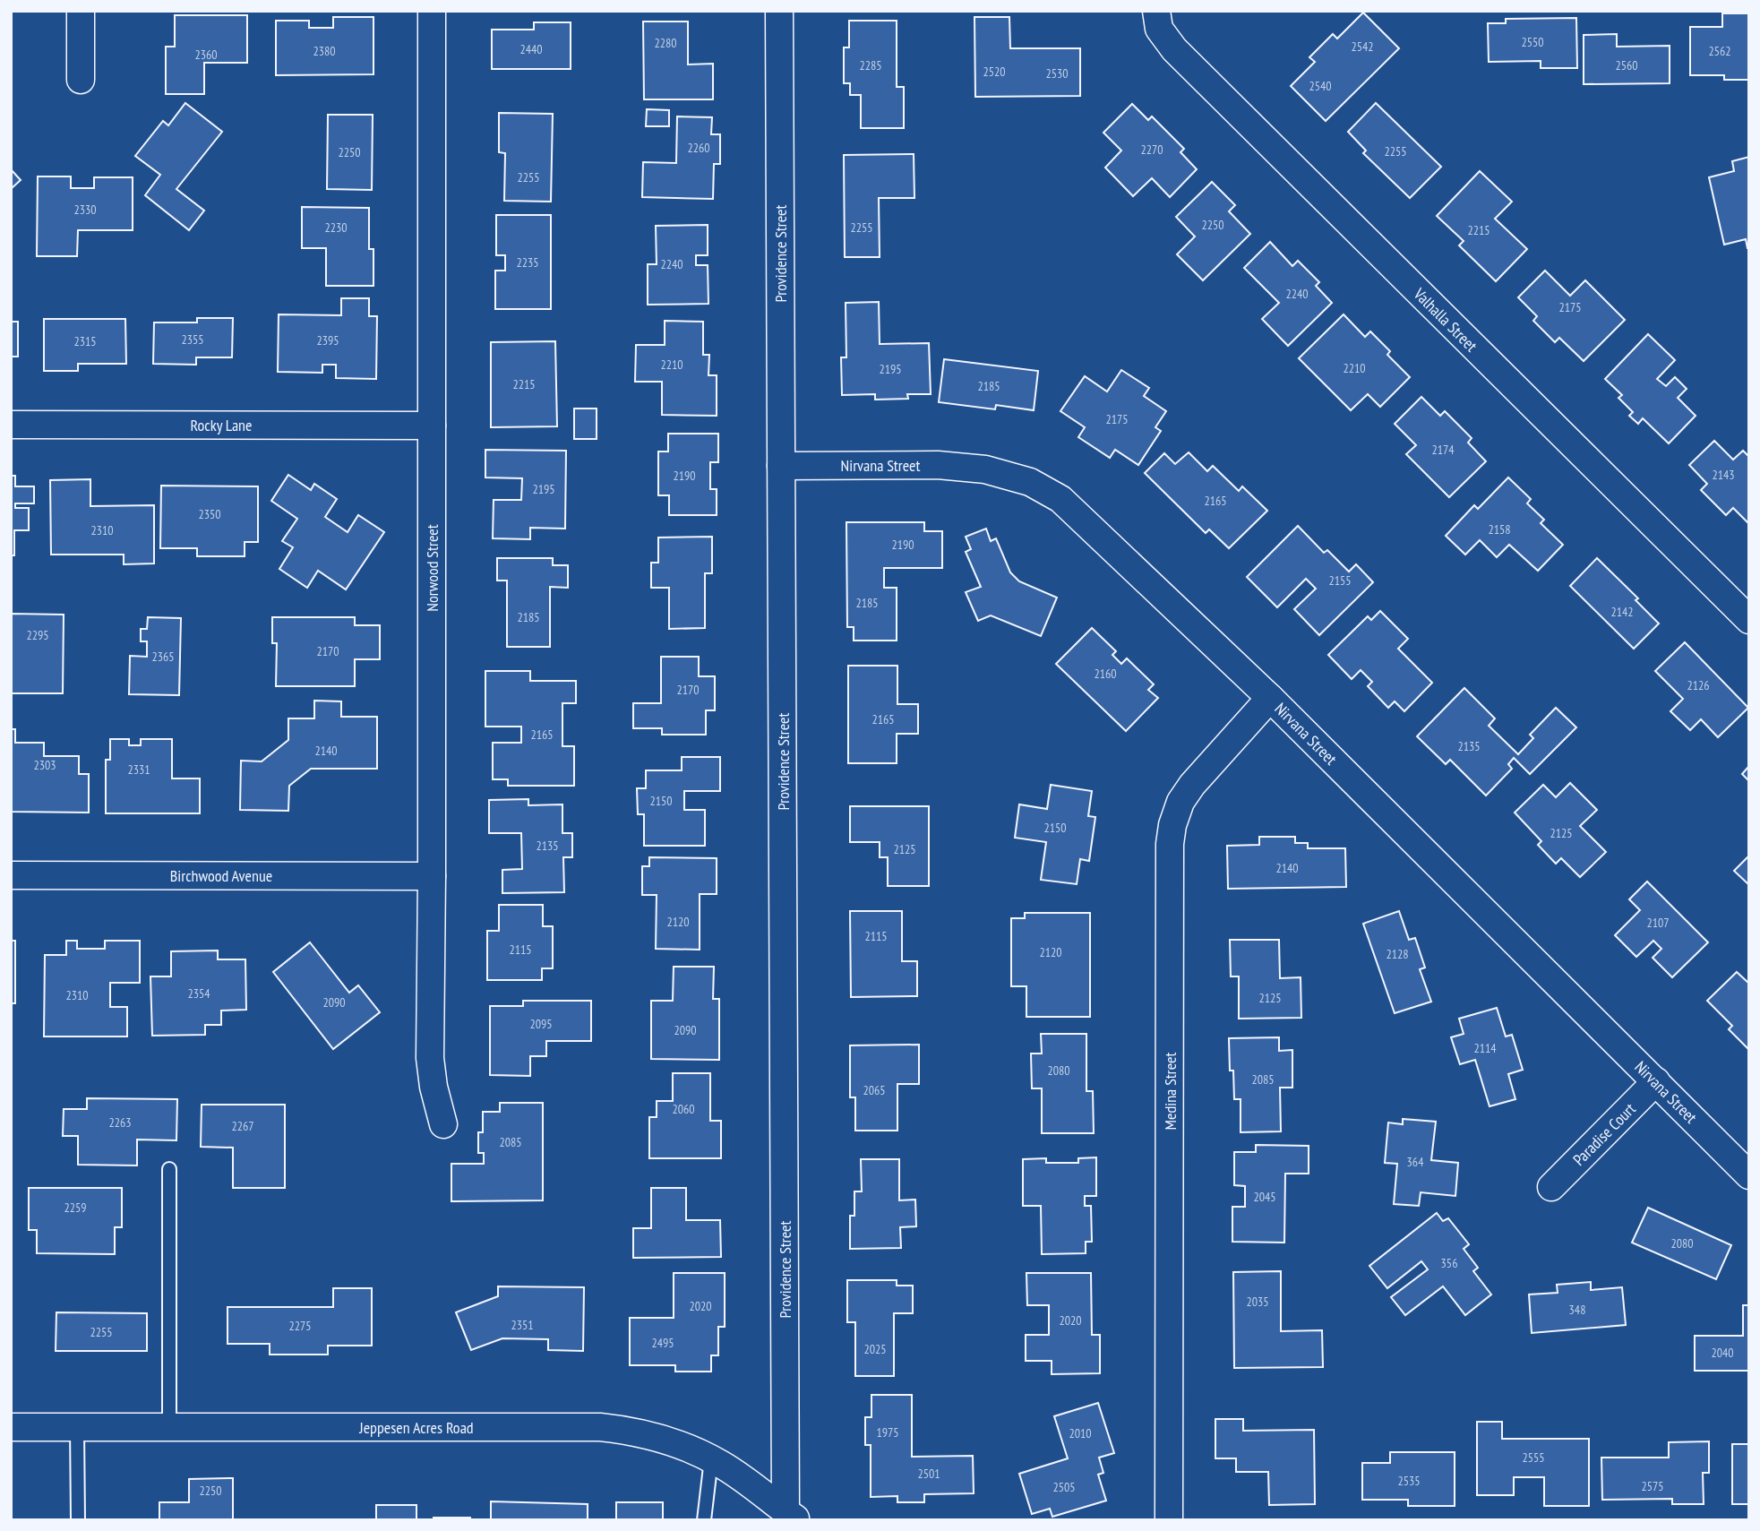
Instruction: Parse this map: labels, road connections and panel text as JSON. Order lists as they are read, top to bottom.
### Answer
{
  "streets": {
    "street": [
      "Providence Street",
      "Valhalla Street",
      "Rocky Lane",
      "Nirvana Street",
      "Norwood Street",
      "Birchwood Avenue",
      "Medina Street",
      "Paradise Court",
      "Jeppesen Acres Road"
    ]
  },
  "crossings": [
    ["Providence Street", "Nirvana Street"],
    ["Providence Street", "Jeppesen Acres Road"],
    ["Rocky Lane", "Norwood Street"],
    ["Nirvana Street", "Medina Street"],
    ["Nirvana Street", "Paradise Court"],
    ["Norwood Street", "Birchwood Avenue"]
  ],
  "house_numbers": [
    "2550",
    "2280",
    "2542",
    "2440",
    "2380",
    "2562",
    "2360",
    "2285",
    "2560",
    "2520",
    "2530",
    "2540",
    "2260",
    "2270",
    "2255",
    "2250",
    "2255",
    "2330",
    "2250",
    "2230",
    "2255",
    "2215",
    "2235",
    "2240",
    "2240",
    "2175",
    "2355",
    "2395",
    "2315",
    "2210",
    "2210",
    "2195",
    "2215",
    "2185",
    "2175",
    "2174",
    "2143",
    "2190",
    "2195",
    "2165",
    "2350",
    "2158",
    "2310",
    "2190",
    "2155",
    "2185",
    "2142",
    "2185",
    "2295",
    "2170",
    "2365",
    "2160",
    "2126",
    "2170",
    "2165",
    "2165",
    "2135",
    "2140",
    "2303",
    "2331",
    "2150",
    "2150",
    "2125",
    "2135",
    "2125",
    "2140",
    "2120",
    "2107",
    "2115",
    "2115",
    "2120",
    "2128",
    "2354",
    "2310",
    "2125",
    "2090",
    "2095",
    "2090",
    "2114",
    "2080",
    "2085",
    "2065",
    "2060",
    "2263",
    "2267",
    "2085",
    "364",
    "2045",
    "2259",
    "2080",
    "356",
    "2035",
    "2020",
    "348",
    "2020",
    "2351",
    "2275",
    "2255",
    "2495",
    "2025",
    "2040",
    "1975",
    "2010",
    "2555",
    "2501",
    "2535",
    "2575",
    "2505",
    "2250"
  ]
}
